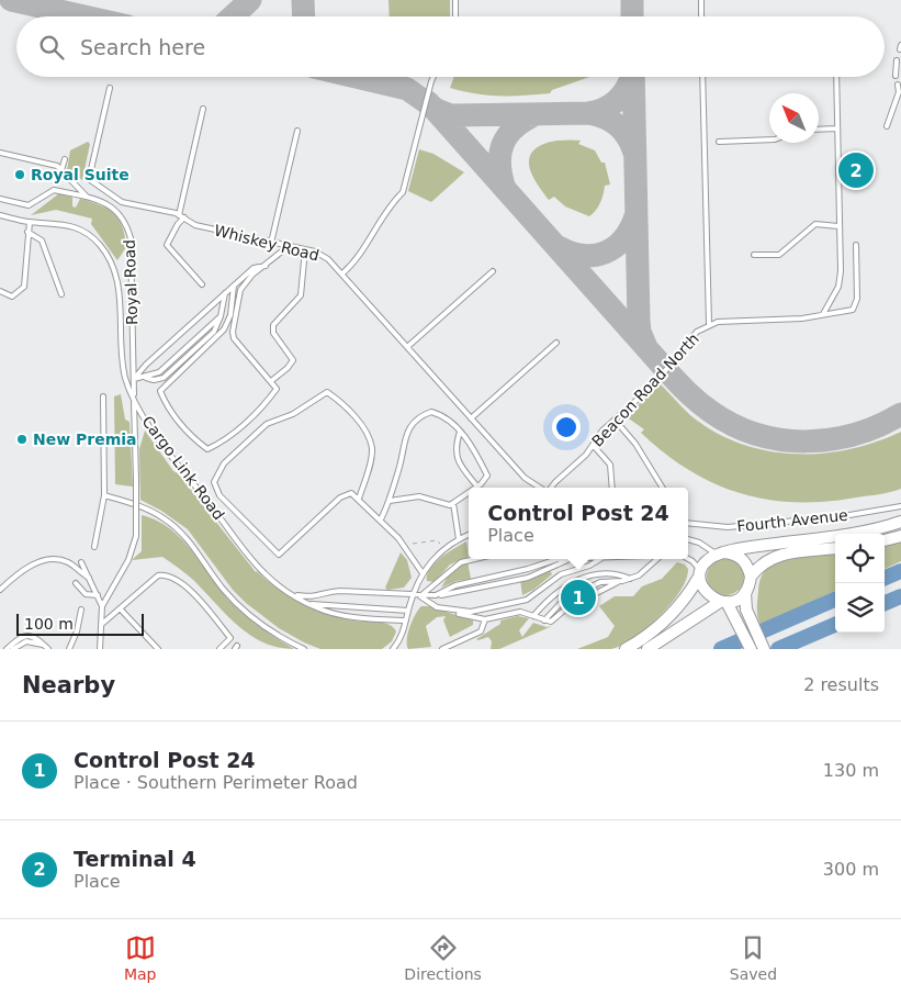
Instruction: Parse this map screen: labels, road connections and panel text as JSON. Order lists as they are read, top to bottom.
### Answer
{
  "streets": {
    "lane": [
      "Whiskey Road",
      "Royal Road",
      "Beacon Road North",
      "Cargo Link Road",
      "Fourth Avenue"
    ]
  },
  "crossings": [
    ["Royal Road", "Cargo Link Road"]
  ],
  "places": ["Royal Suite", "New Premia"],
  "scale_bar": "100 m",
  "north": "top left",
  "page": {
    "search": "Search here",
    "pins": ["2", "1"],
    "popup": ["Control Post 24", "Place"],
    "scale": "100 m",
    "heading": ["Nearby", "2 results"],
    "list": [
      {
        "mark": "1",
        "name": "Control Post 24",
        "note": "Place · Southern Perimeter Road",
        "value": "130 m"
      },
      {
        "mark": "2",
        "name": "Terminal 4",
        "note": "Place",
        "value": "300 m"
      }
    ],
    "nav": ["Map", "Directions", "Saved"]
  }
}
